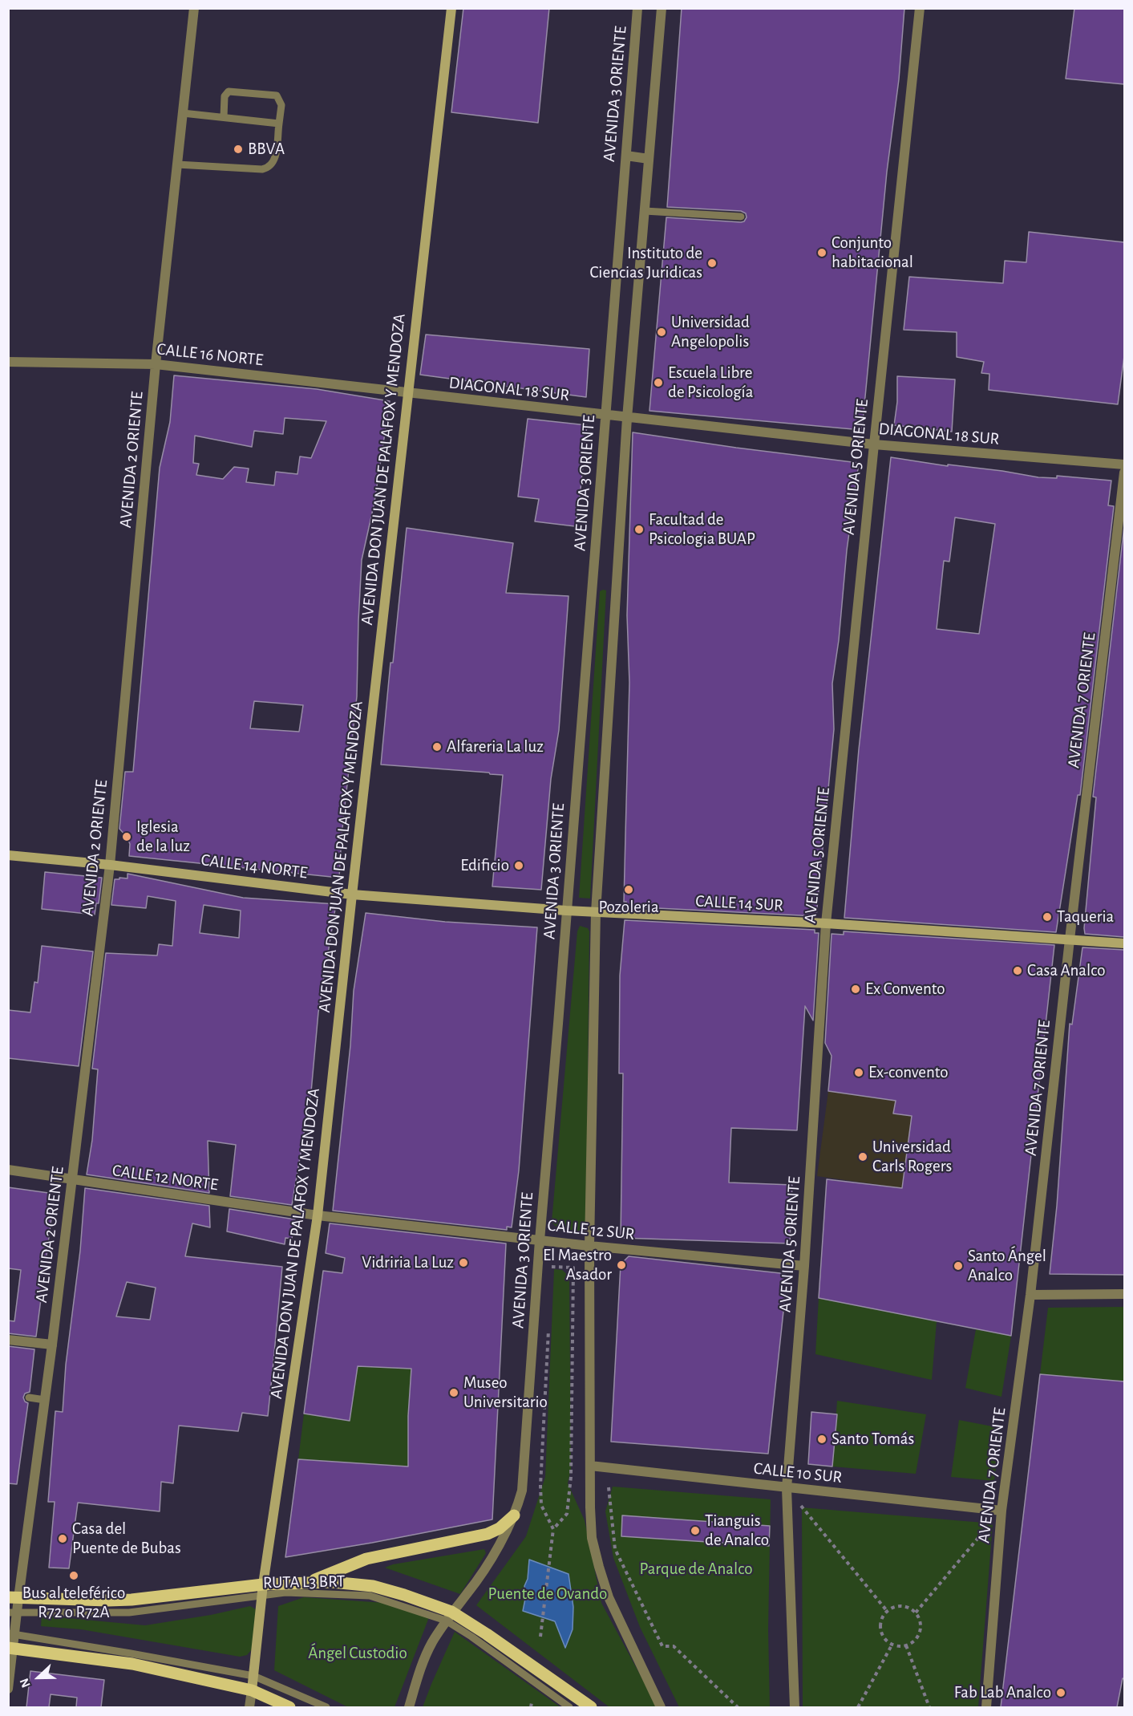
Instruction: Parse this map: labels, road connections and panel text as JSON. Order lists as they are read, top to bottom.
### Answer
{
  "streets": {
    "main road": ["AVENIDA DON JUAN DE PALAFOX Y MENDOZA", "CALLE 14 NORTE", "CALLE 14 SUR"],
    "street": [
      "AVENIDA 3 ORIENTE",
      "CALLE 16 NORTE",
      "DIAGONAL 18 SUR",
      "AVENIDA 2 ORIENTE",
      "AVENIDA 5 ORIENTE",
      "AVENIDA 7 ORIENTE",
      "CALLE 12 NORTE",
      "CALLE 12 SUR",
      "CALLE 10 SUR"
    ],
    "lane": ["RUTA L3 BRT"]
  },
  "crossings": [
    ["AVENIDA 3 ORIENTE", "DIAGONAL 18 SUR"],
    ["AVENIDA 3 ORIENTE", "CALLE 14 SUR"],
    ["AVENIDA 3 ORIENTE", "CALLE 12 SUR"],
    ["AVENIDA 3 ORIENTE", "RUTA L3 BRT"],
    ["CALLE 16 NORTE", "DIAGONAL 18 SUR"],
    ["CALLE 16 NORTE", "AVENIDA 2 ORIENTE"],
    ["CALLE 16 NORTE", "AVENIDA DON JUAN DE PALAFOX Y MENDOZA"],
    ["DIAGONAL 18 SUR", "AVENIDA 5 ORIENTE"],
    ["DIAGONAL 18 SUR", "AVENIDA DON JUAN DE PALAFOX Y MENDOZA"],
    ["AVENIDA 2 ORIENTE", "CALLE 14 NORTE"],
    ["AVENIDA 2 ORIENTE", "CALLE 12 NORTE"],
    ["AVENIDA 2 ORIENTE", "RUTA L3 BRT"],
    ["AVENIDA 5 ORIENTE", "CALLE 14 SUR"],
    ["AVENIDA 5 ORIENTE", "CALLE 12 SUR"],
    ["AVENIDA 5 ORIENTE", "CALLE 10 SUR"],
    ["AVENIDA DON JUAN DE PALAFOX Y MENDOZA", "CALLE 14 NORTE"],
    ["AVENIDA DON JUAN DE PALAFOX Y MENDOZA", "CALLE 14 SUR"],
    ["AVENIDA DON JUAN DE PALAFOX Y MENDOZA", "CALLE 12 NORTE"],
    ["AVENIDA DON JUAN DE PALAFOX Y MENDOZA", "CALLE 12 SUR"],
    ["AVENIDA DON JUAN DE PALAFOX Y MENDOZA", "RUTA L3 BRT"],
    ["AVENIDA 7 ORIENTE", "CALLE 14 SUR"],
    ["AVENIDA 7 ORIENTE", "CALLE 10 SUR"],
    ["CALLE 14 NORTE", "CALLE 14 SUR"],
    ["CALLE 12 NORTE", "CALLE 12 SUR"]
  ],
  "parks": ["Parque de Analco", "Puente de Ovando", "Ángel Custodio"],
  "places": [
    "BBVA",
    "Conjunto habitacional",
    "Instituto de Ciencias Juridicas",
    "Universidad Angelopolis",
    "Escuela Libre de Psicología",
    "Facultad de Psicologia BUAP",
    "Alfareria La luz",
    "Iglesia de la luz",
    "Edificio",
    "Pozoleria",
    "Taqueria",
    "Casa Analco",
    "Ex Convento",
    "Ex-convento",
    "Universidad Carls Rogers",
    "Vidriria La Luz",
    "El Maestro Asador",
    "Santo Ángel Analco",
    "Museo Universitario",
    "Santo Tomás",
    "Tianguis de Analco",
    "Casa del Puente de Bubas",
    "Bus al teleférico R72 o R72A",
    "Fab Lab Analco"
  ],
  "north": "left"
}
